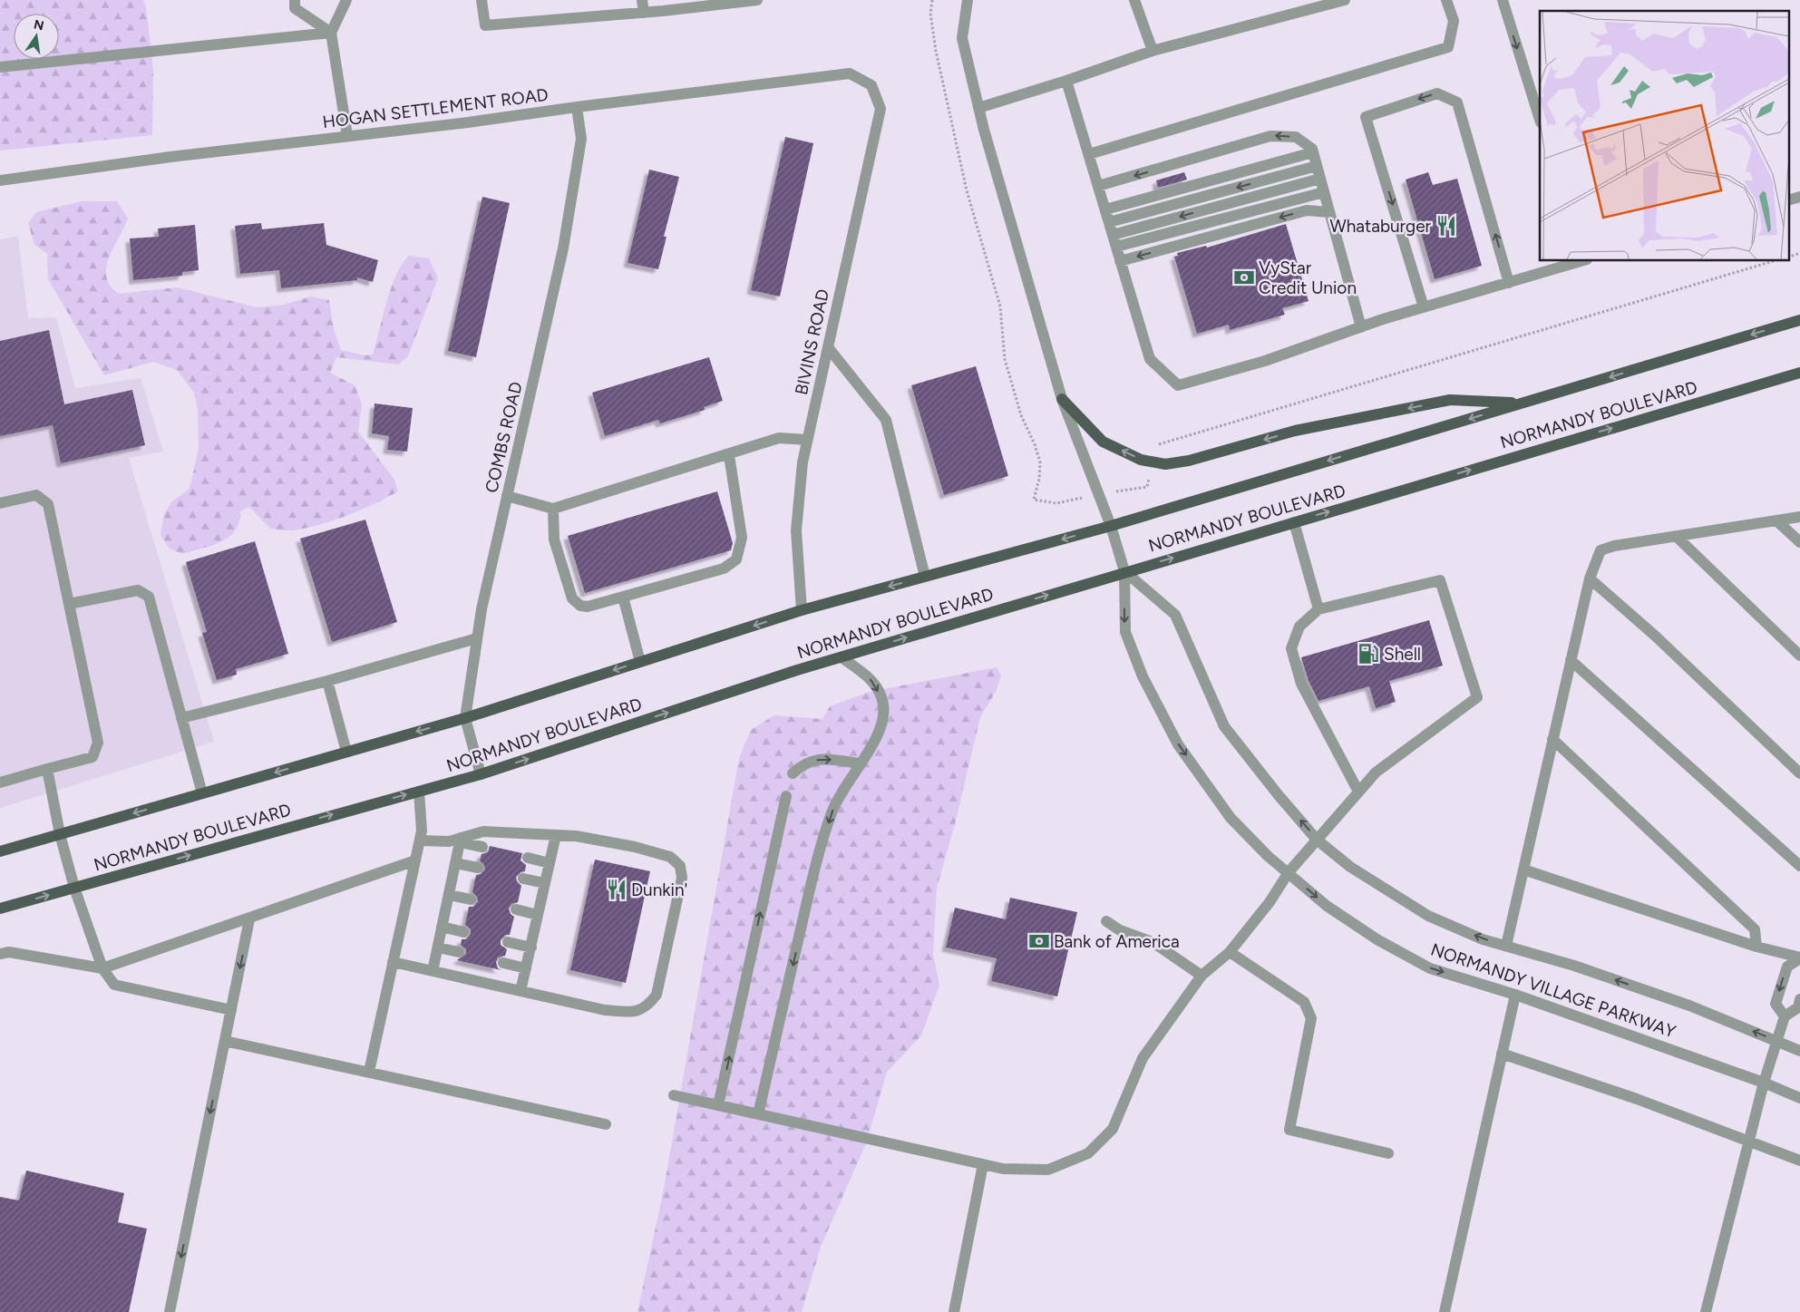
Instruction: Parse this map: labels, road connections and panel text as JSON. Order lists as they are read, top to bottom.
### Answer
{
  "streets": {
    "main road": ["NORMANDY BOULEVARD"],
    "street": [
      "HOGAN SETTLEMENT ROAD",
      "BIVINS ROAD",
      "COMBS ROAD",
      "NORMANDY VILLAGE PARKWAY"
    ]
  },
  "crossings": [
    ["HOGAN SETTLEMENT ROAD", "BIVINS ROAD"],
    ["HOGAN SETTLEMENT ROAD", "COMBS ROAD"],
    ["BIVINS ROAD", "NORMANDY BOULEVARD"],
    ["NORMANDY BOULEVARD", "COMBS ROAD"],
    ["NORMANDY BOULEVARD", "NORMANDY VILLAGE PARKWAY"]
  ],
  "places": {
    "restaurant": ["Whataburger", "Dunkin'"],
    "bank": ["VyStar Credit Union", "Bank of America"],
    "fuel station": ["Shell"]
  },
  "north": "top"
}
